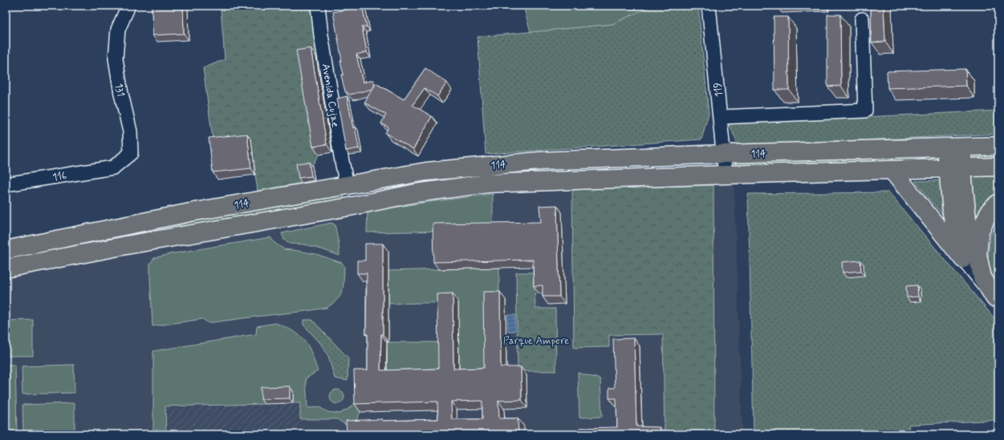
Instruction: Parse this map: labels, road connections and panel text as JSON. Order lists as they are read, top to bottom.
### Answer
{
  "streets": {
    "highway": ["114"],
    "street": [
      "131",
      "119",
      "Avenida Cujae",
      "116"
    ]
  },
  "crossings": [
    ["131", "116"],
    ["119", "114"],
    ["Avenida Cujae", "114"]
  ],
  "parks": ["Parque Ampere"]
}
